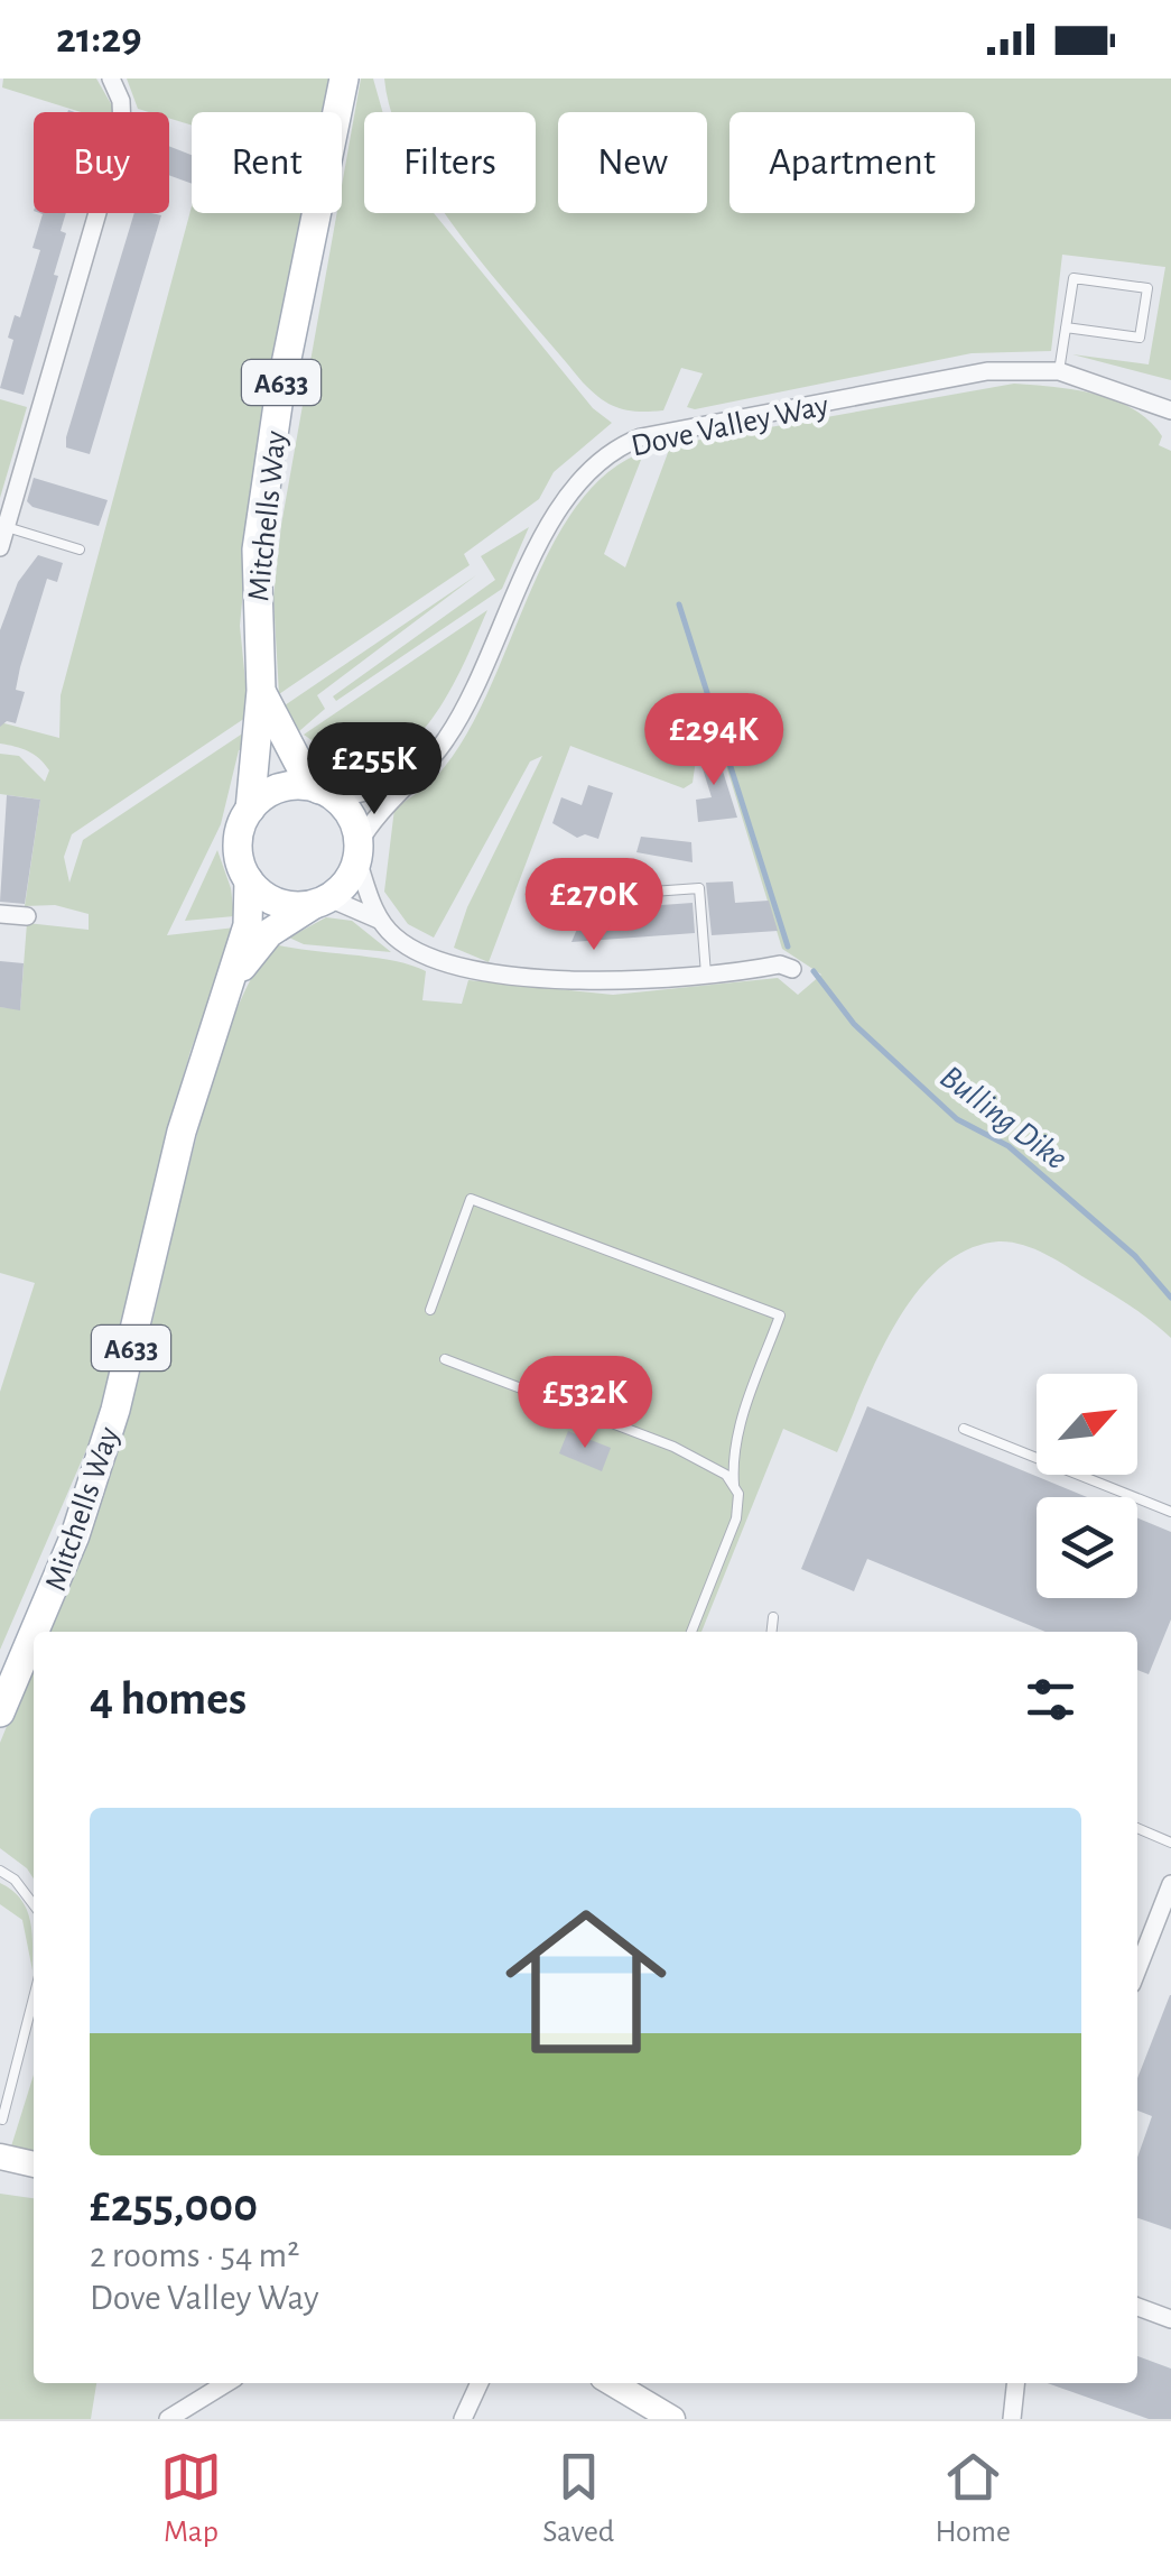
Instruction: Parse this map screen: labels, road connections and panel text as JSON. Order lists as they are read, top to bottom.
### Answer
{
  "streets": {
    "main road": ["A633", "Mitchells Way"],
    "street": ["Dove Valley Way"]
  },
  "crossings": [
    ["Dove Valley Way", "Mitchells Way"]
  ],
  "water": ["Bulling Dike"],
  "north": "top right",
  "page": {
    "status": "21:29",
    "chip": [
      "Buy",
      "Rent",
      "Filters",
      "New",
      "Apartment"
    ],
    "price": [
      "£294K",
      "£255K",
      "£270K",
      "£532K"
    ],
    "heading": "4 homes",
    "list": [
      {
        "name": "£255,000",
        "note": "2 rooms · 54 m² · Dove Valley Way"
      }
    ],
    "tabs": ["Map", "Saved", "Home"]
  }
}
